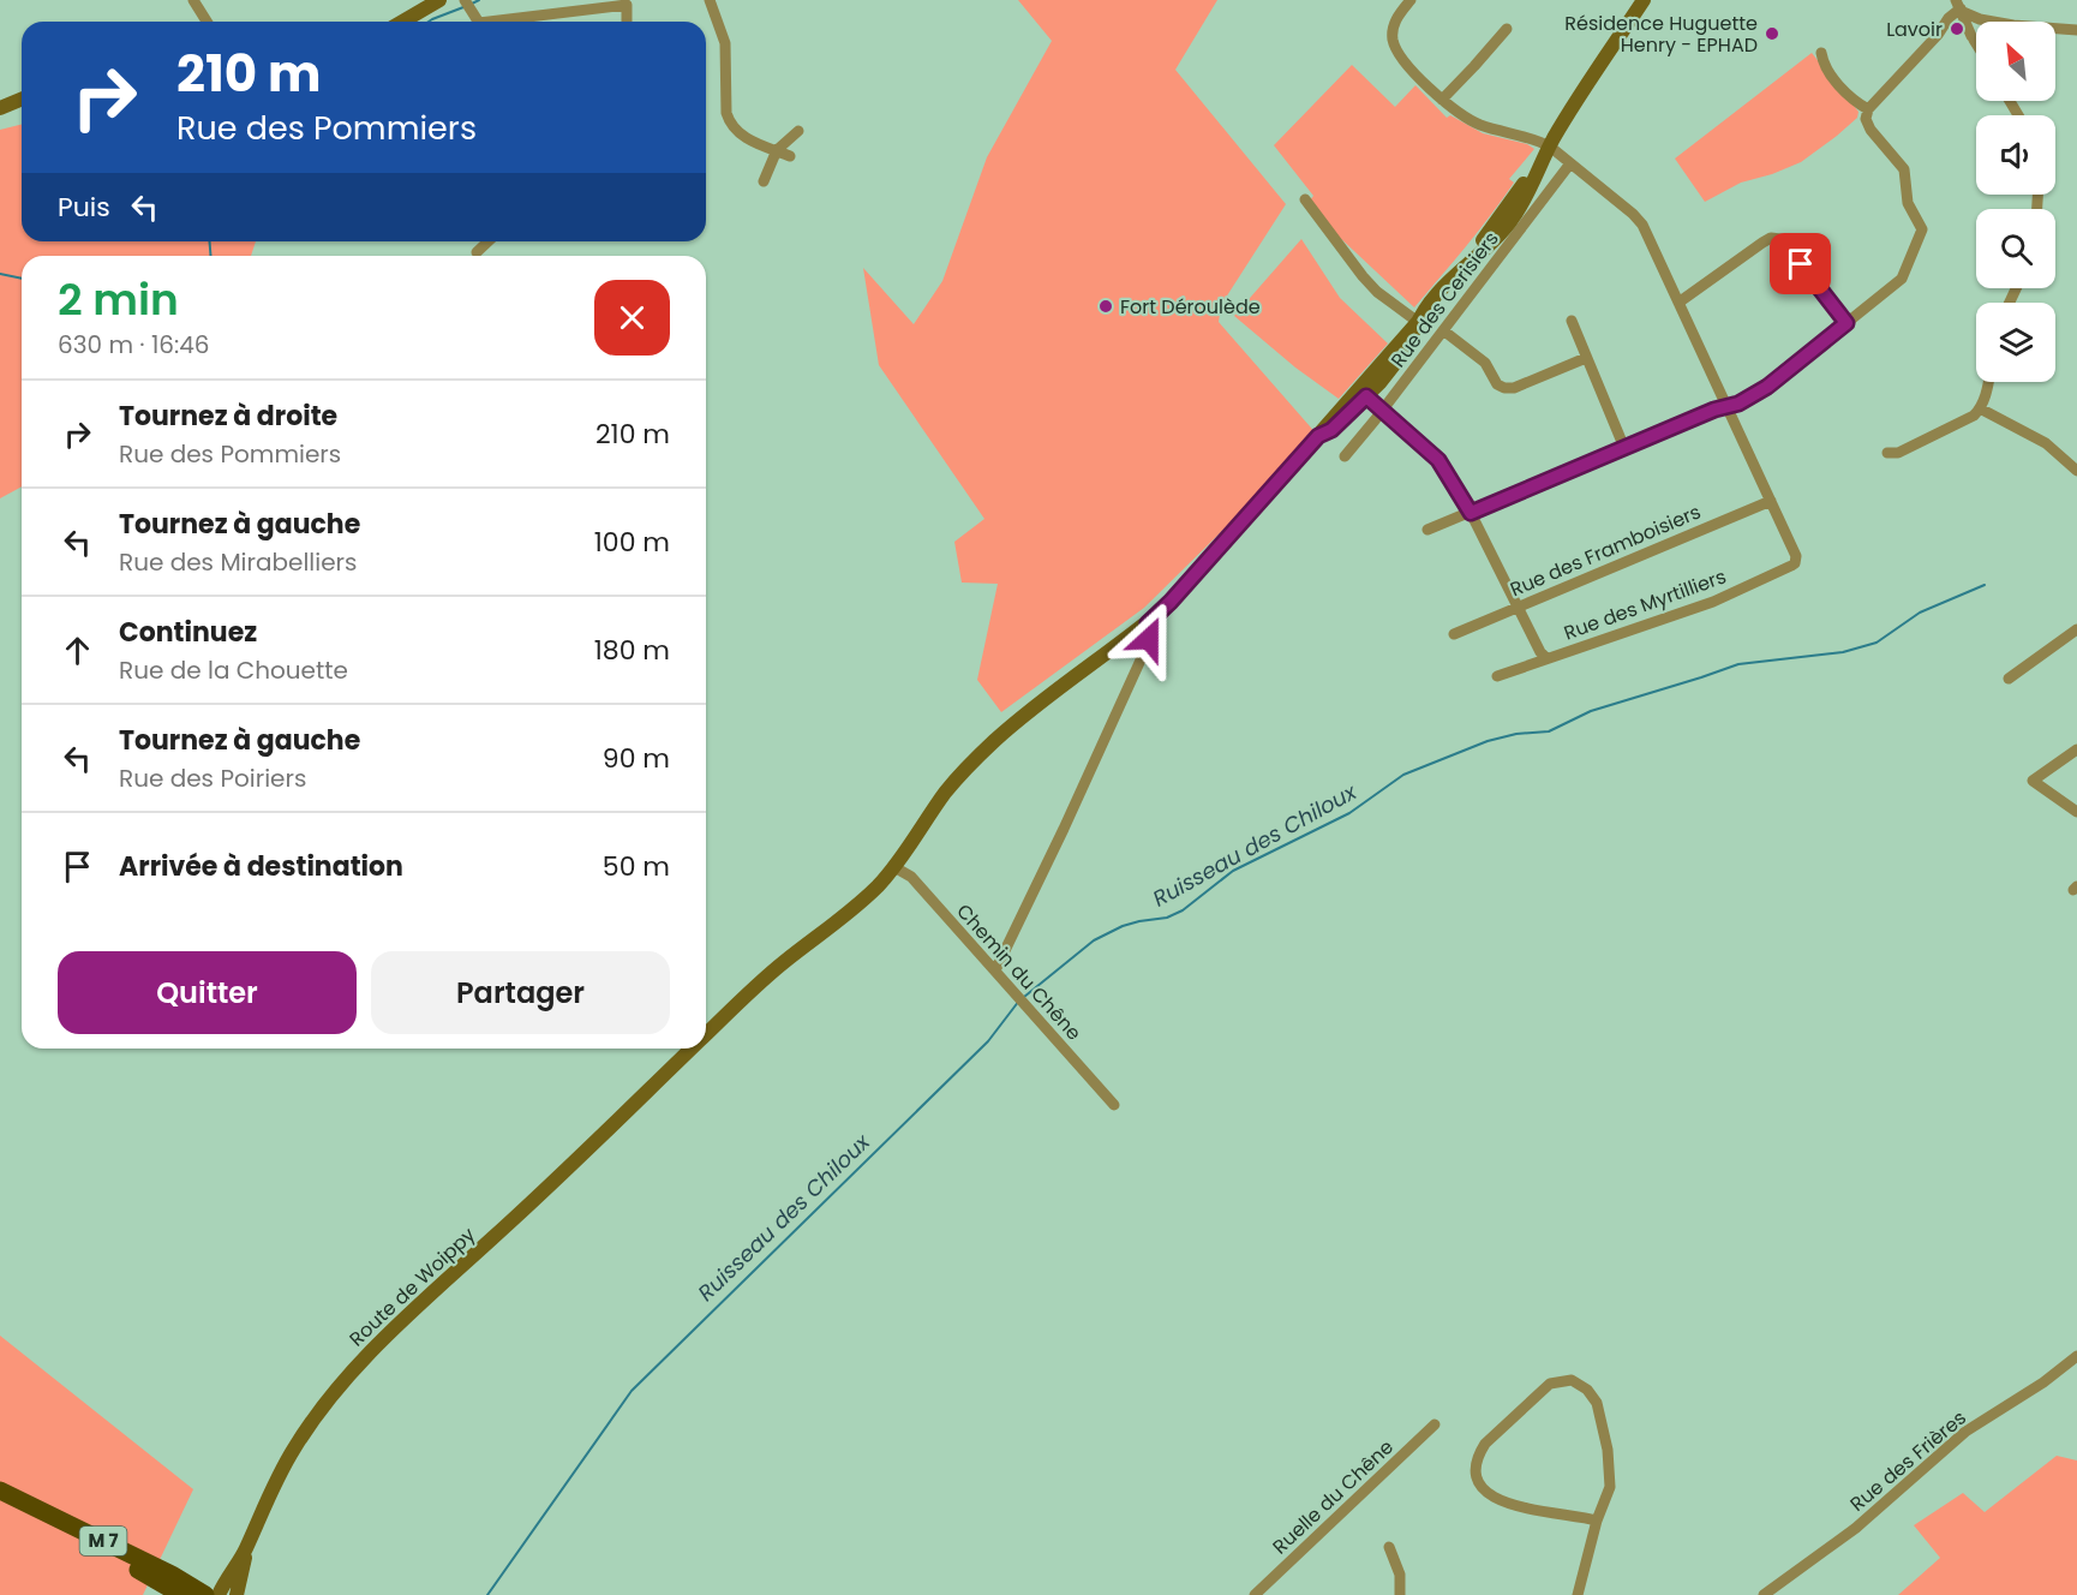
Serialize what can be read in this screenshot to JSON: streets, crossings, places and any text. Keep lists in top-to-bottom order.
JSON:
{
  "streets": {
    "main road": ["M 7"],
    "street": [
      "Rue des Cerisiers",
      "Rue des Framboisiers",
      "Rue des Myrtilliers",
      "Chemin du Chêne",
      "Route de Woippy",
      "Rue des Frières",
      "Ruelle du Chêne"
    ]
  },
  "crossings": [
    ["Rue des Framboisiers", "Rue des Myrtilliers"],
    ["Chemin du Chêne", "Route de Woippy"]
  ],
  "water": ["Ruisseau des Chiloux"],
  "places": ["Lavoir", "Résidence Huguette Henry - EPHAD", "Fort Déroulède"],
  "north": "top left",
  "page": {
    "turn": ["210 m", "Rue des Pommiers"],
    "then": "Puis",
    "heading": ["2 min", "630 m · 16:46"],
    "list": [
      {
        "name": "Tournez à droite",
        "note": "Rue des Pommiers",
        "value": "210 m"
      },
      {
        "name": "Tournez à gauche",
        "note": "Rue des Mirabelliers",
        "value": "100 m"
      },
      {
        "name": "Continuez",
        "note": "Rue de la Chouette",
        "value": "180 m"
      },
      {
        "name": "Tournez à gauche",
        "note": "Rue des Poiriers",
        "value": "90 m"
      },
      {
        "name": "Arrivée à destination",
        "value": "50 m"
      }
    ],
    "buttons": ["Quitter", "Partager"]
  }
}
